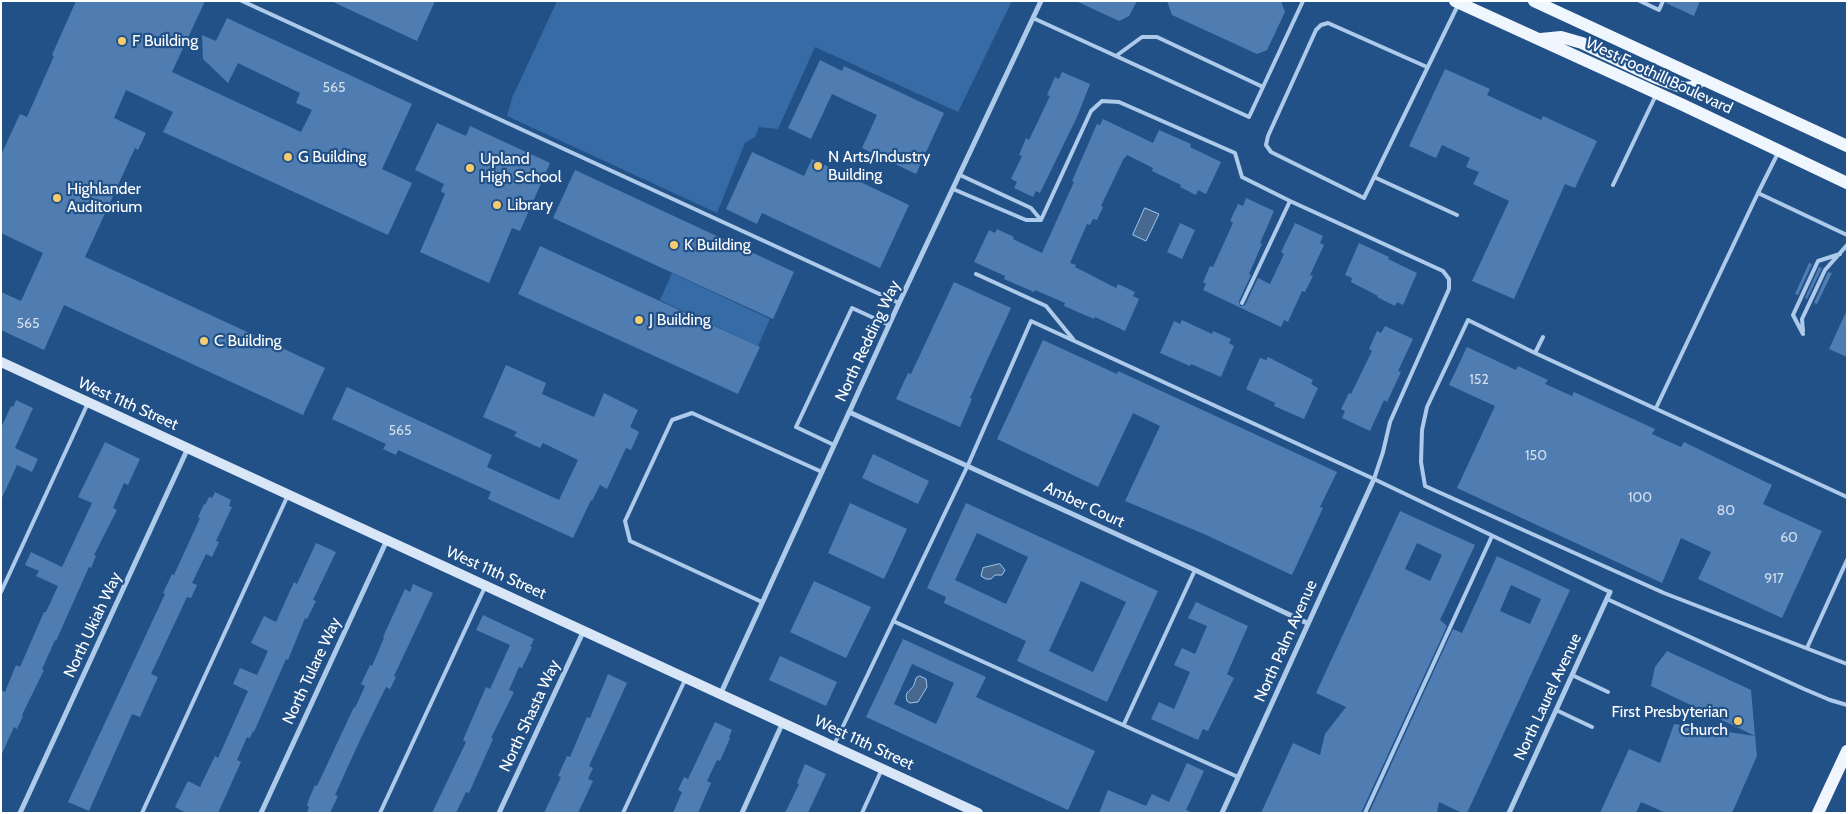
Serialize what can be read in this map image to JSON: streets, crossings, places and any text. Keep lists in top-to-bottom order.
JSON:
{
  "streets": {
    "main road": ["West Foothill Boulevard"],
    "street": [
      "North Redding Way",
      "West 11th Street",
      "Amber Court",
      "North Ukiah Way",
      "North Palm Avenue",
      "North Tulare Way",
      "North Laurel Avenue",
      "North Shasta Way"
    ]
  },
  "crossings": [
    ["North Redding Way", "West 11th Street"],
    ["North Redding Way", "Amber Court"],
    ["West 11th Street", "North Ukiah Way"],
    ["West 11th Street", "North Tulare Way"],
    ["West 11th Street", "North Shasta Way"],
    ["Amber Court", "North Palm Avenue"]
  ],
  "places": [
    "F Building",
    "G Building",
    "N Arts/Industry Building",
    "Upland High School",
    "Highlander Auditorium",
    "Library",
    "K Building",
    "J Building",
    "C Building",
    "First Presbyterian Church"
  ],
  "house_numbers": [
    "565",
    "565",
    "152",
    "565",
    "150",
    "100",
    "80",
    "60",
    "917"
  ]
}
